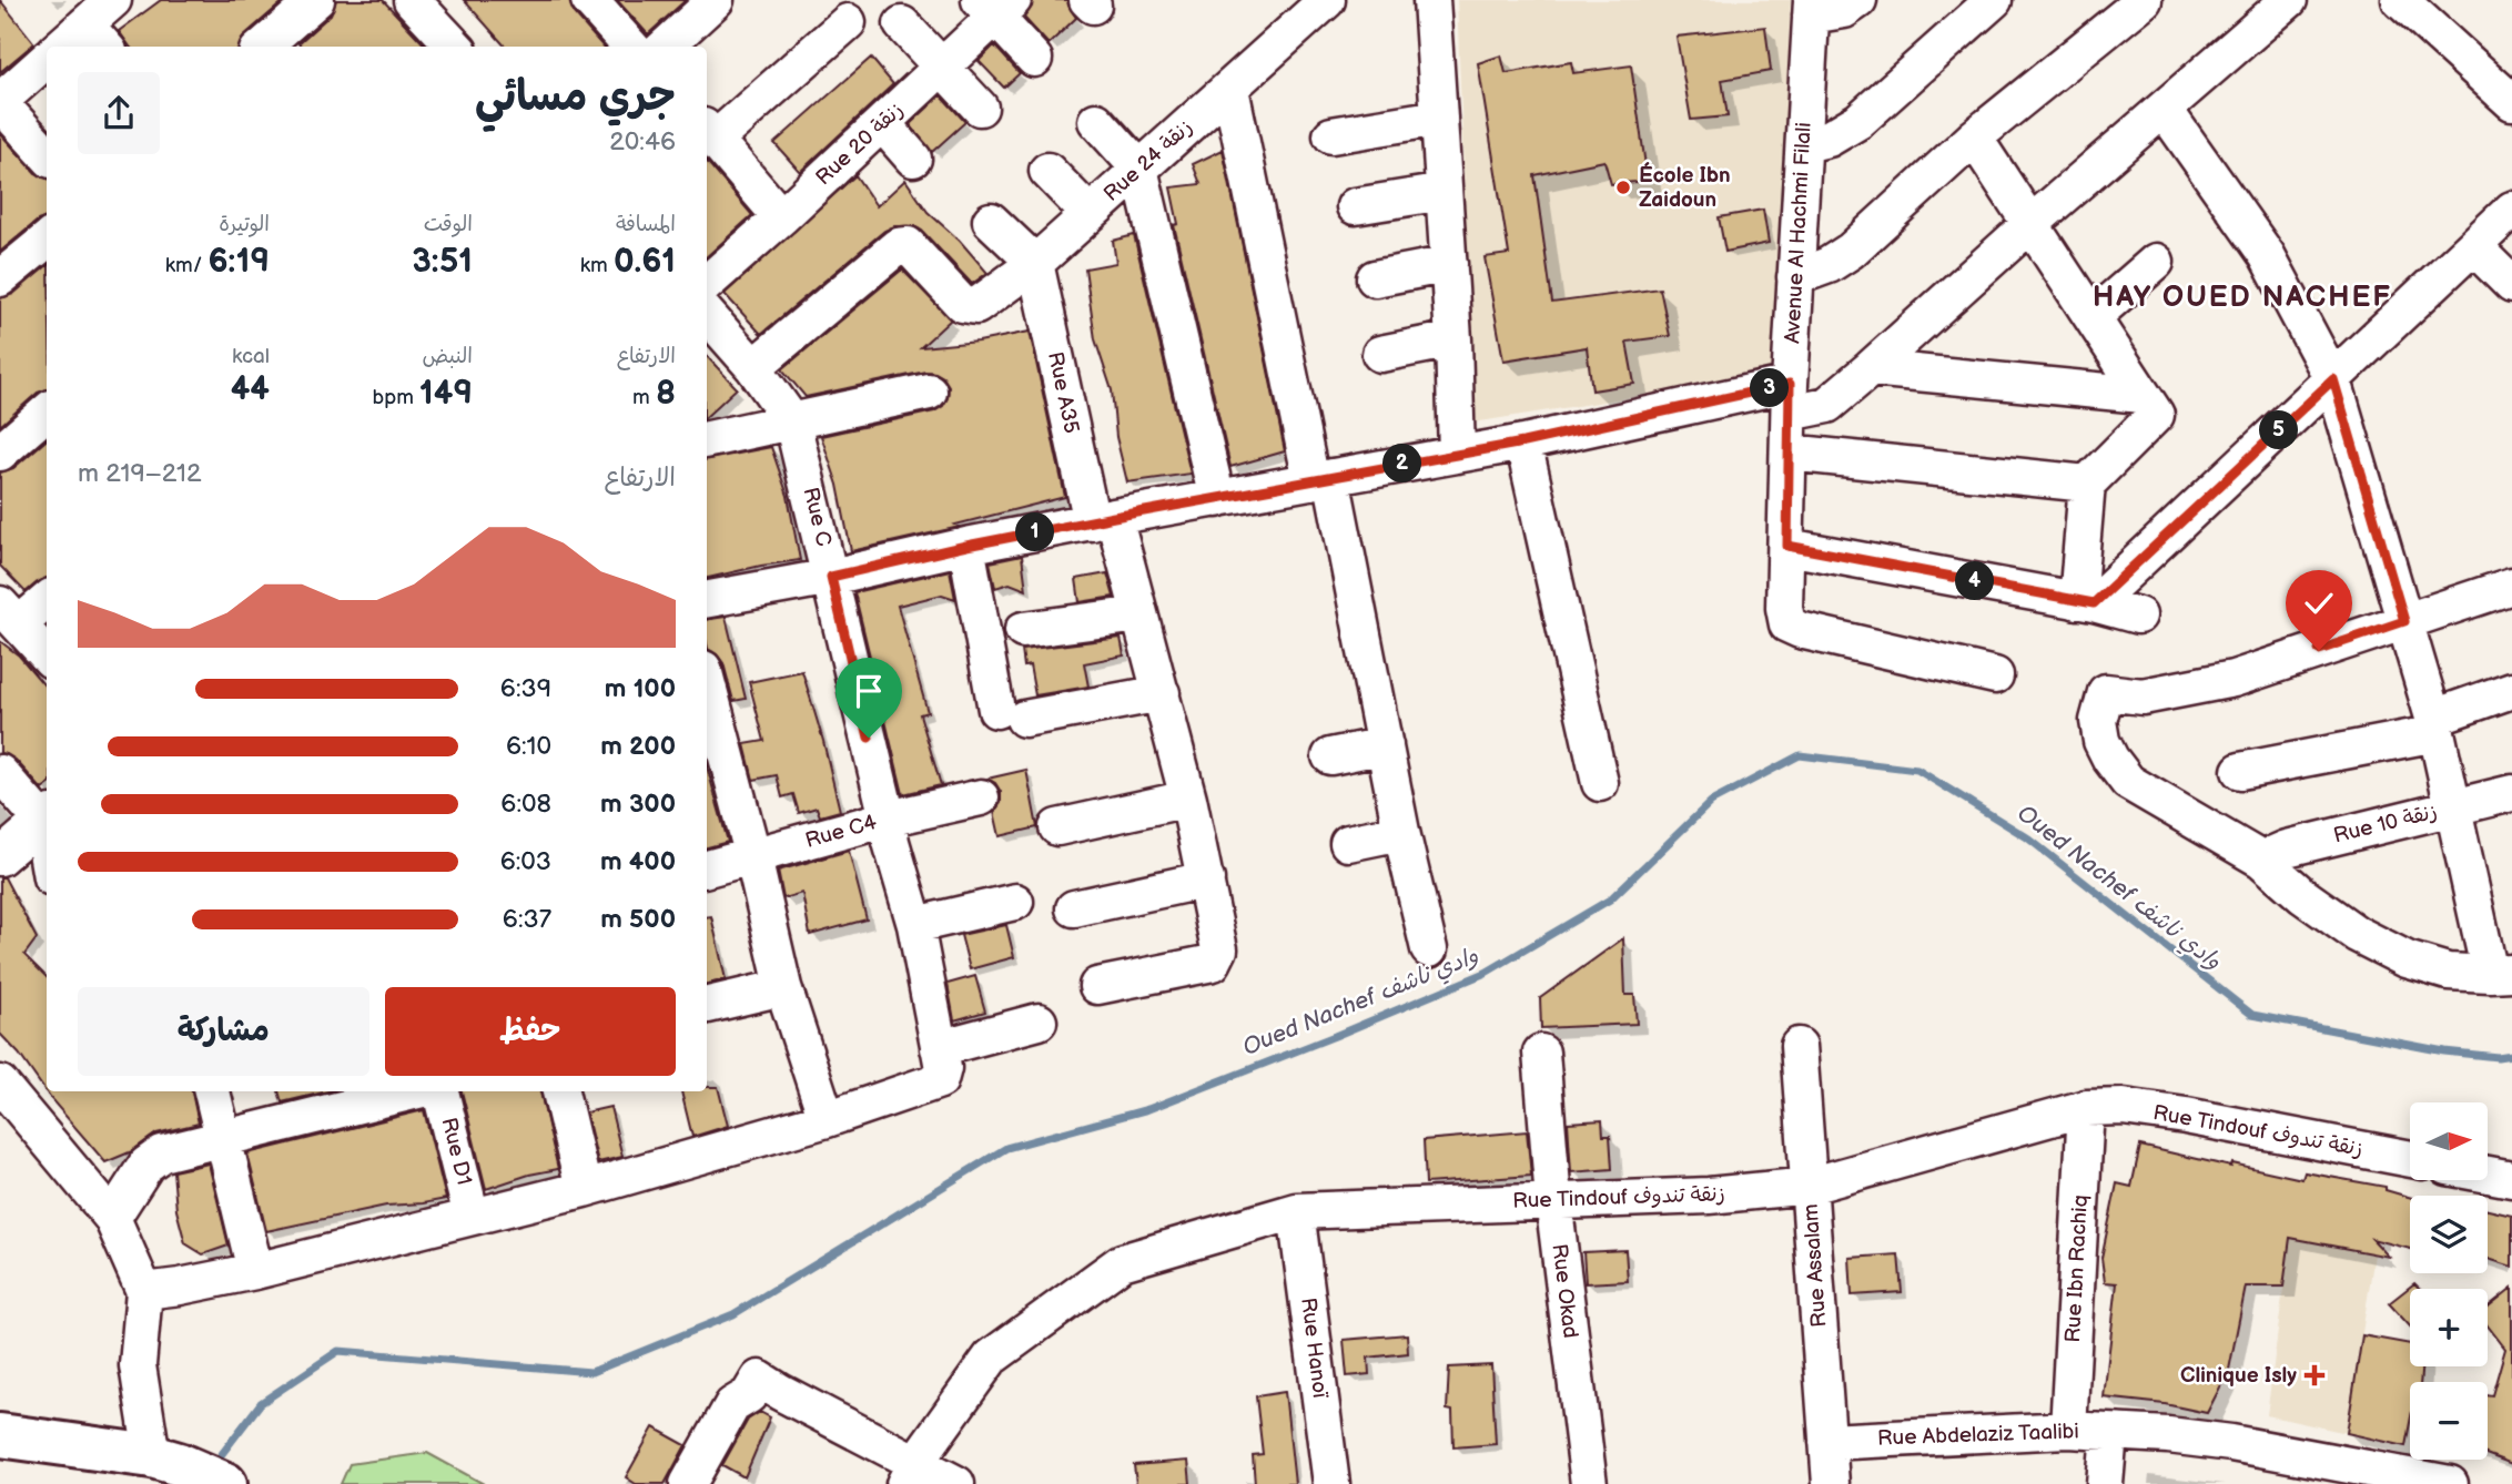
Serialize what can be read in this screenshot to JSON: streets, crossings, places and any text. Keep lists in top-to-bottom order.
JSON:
{
  "streets": {
    "street": [
      "Rue 20 زنقة",
      "Rue 24 زنقة",
      "Avenue Al Hachmi Filali",
      "Rue A35",
      "Rue C",
      "Rue 10 زنقة",
      "Rue C4",
      "Rue Tindouf زنقة تندوف",
      "Rue D1",
      "Rue Assalam",
      "Rue Ibn Rachiq",
      "Rue Okad",
      "Rue Hanoï",
      "Rue Abdelaziz Taalibi"
    ]
  },
  "crossings": [
    ["Rue 24 زنقة", "Rue A35"],
    ["Rue 24 زنقة", "Rue C"],
    ["Rue C", "Rue C4"],
    ["Rue Tindouf زنقة تندوف", "Rue Assalam"],
    ["Rue Tindouf زنقة تندوف", "Rue Ibn Rachiq"],
    ["Rue Tindouf زنقة تندوف", "Rue Okad"],
    ["Rue Tindouf زنقة تندوف", "Rue Hanoï"],
    ["Rue Assalam", "Rue Abdelaziz Taalibi"],
    ["Rue Ibn Rachiq", "Rue Abdelaziz Taalibi"]
  ],
  "districts": ["HAY OUED NACHEF"],
  "water": ["Oued Nachef وادي ناشف"],
  "places": {
    "other": ["École Ibn Zaidoun"],
    "health": ["Clinique Isly"]
  },
  "north": "right",
  "page": {
    "heading": ["جري مسائي", "20:46"],
    "stats": [
      ["المسافة", "0.61 km"],
      ["الوقت", "3:51"],
      ["الوتيرة", "6:19 /km"],
      ["الارتفاع", "8 m"],
      ["النبض", "149 bpm"],
      ["kcal", "44"]
    ],
    "pins": [
      "3",
      "5",
      "2",
      "1",
      "4"
    ],
    "chart": ["الارتفاع", "212–219 m"],
    "list": [
      {
        "name": "100 m",
        "note": "6:39"
      },
      {
        "name": "200 m",
        "note": "6:10"
      },
      {
        "name": "300 m",
        "note": "6:08"
      },
      {
        "name": "400 m",
        "note": "6:03"
      },
      {
        "name": "500 m",
        "note": "6:37"
      }
    ],
    "buttons": ["حفظ", "مشاركة"],
    "map_buttons": ["+", "−"]
  }
}
